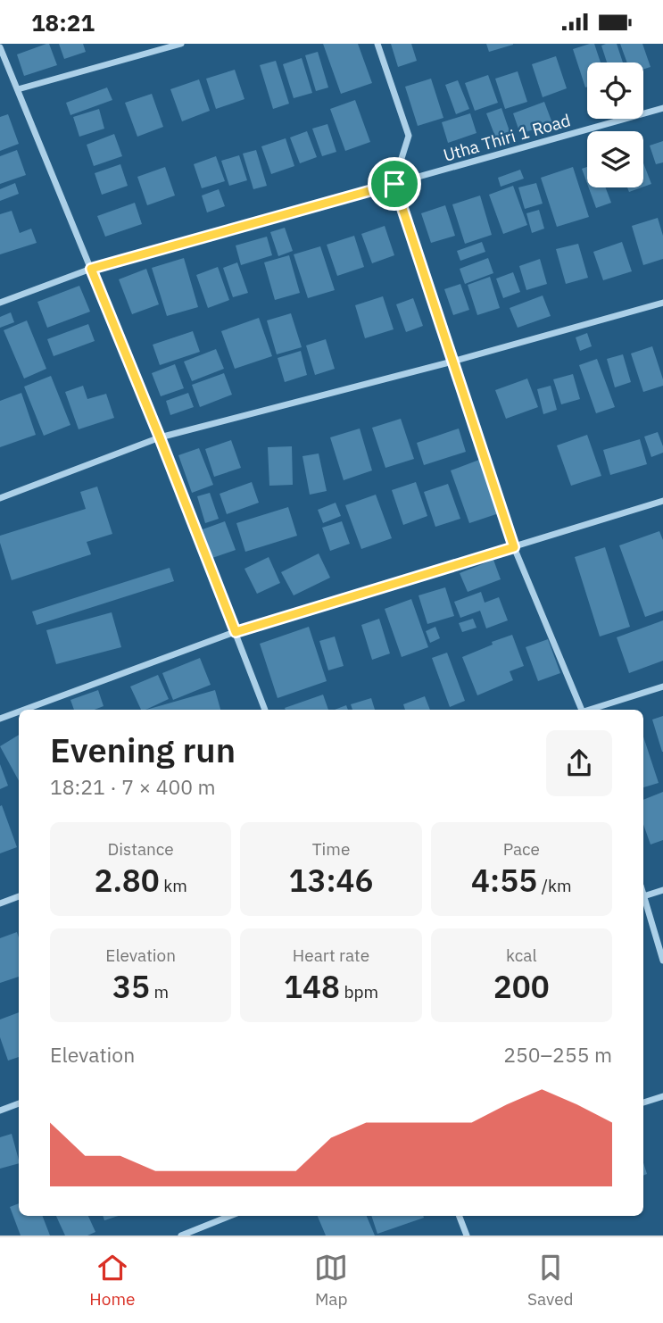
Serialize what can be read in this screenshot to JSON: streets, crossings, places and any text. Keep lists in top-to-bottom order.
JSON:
{
  "streets": {
    "street": ["Utha Thiri 1 Road"]
  },
  "page": {
    "status": "18:21",
    "heading": ["Evening run", "18:21 · 7 × 400 m"],
    "stats": [
      ["Distance", "2.80 km"],
      ["Time", "13:46"],
      ["Pace", "4:55 /km"],
      ["Elevation", "35 m"],
      ["Heart rate", "148 bpm"],
      ["kcal", "200"]
    ],
    "chart": ["Elevation", "250–255 m"],
    "tabs": ["Home", "Map", "Saved"]
  }
}
